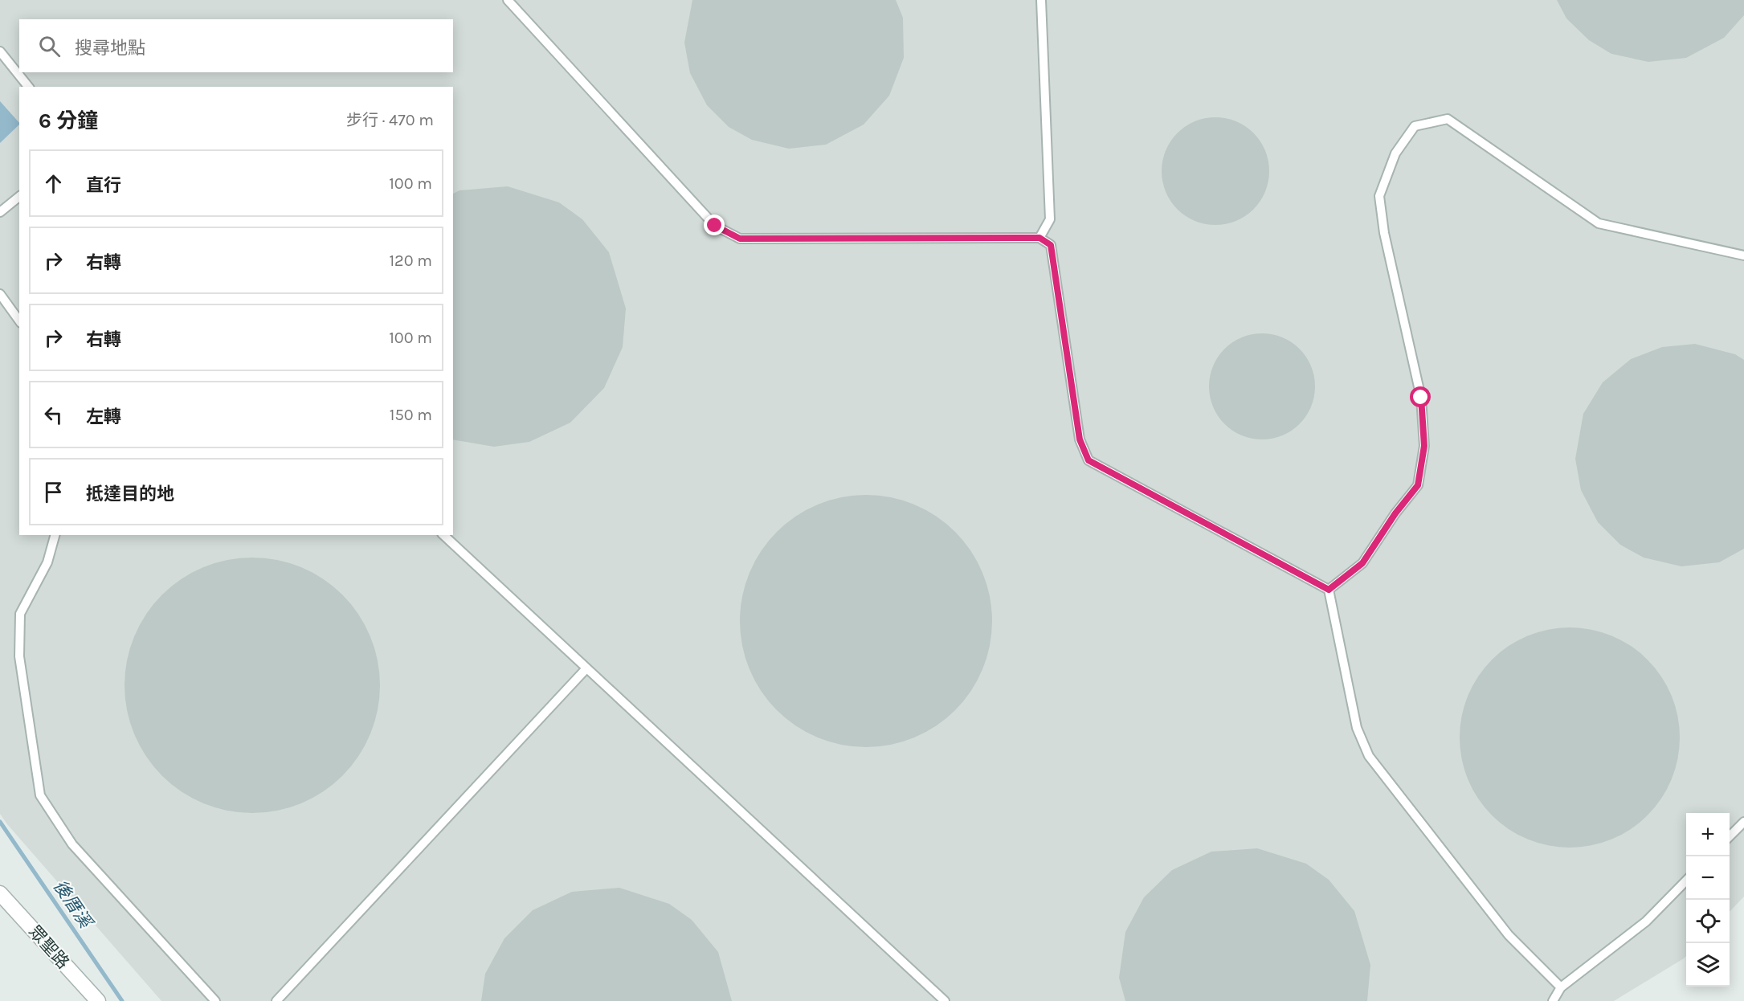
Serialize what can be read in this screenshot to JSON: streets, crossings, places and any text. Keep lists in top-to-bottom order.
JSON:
{
  "streets": {
    "street": ["眾聖路"]
  },
  "water": ["後厝溪"],
  "page": {
    "search": "搜尋地點",
    "heading": ["6 分鐘", "步行 · 470 m"],
    "list": [
      ["直行", "100 m"],
      ["右轉", "120 m"],
      ["右轉", "100 m"],
      ["左轉", "150 m"],
      "抵達目的地"
    ],
    "map_buttons": ["+", "−"]
  }
}
